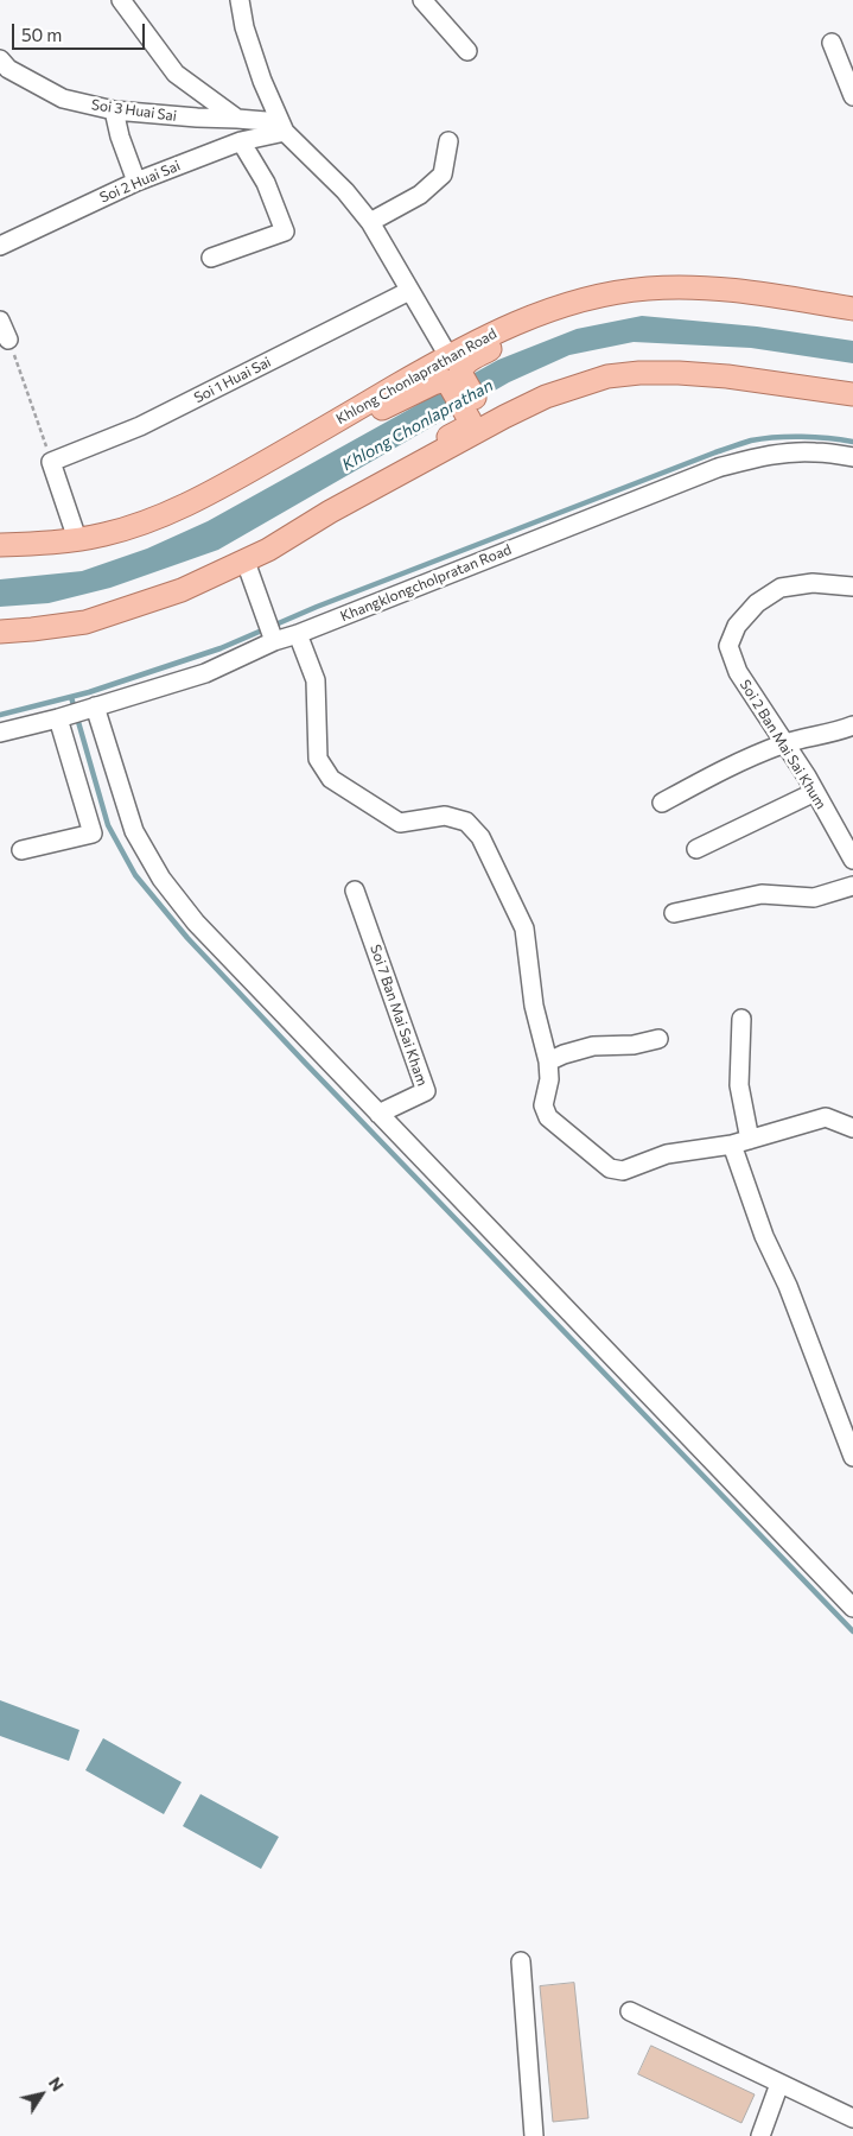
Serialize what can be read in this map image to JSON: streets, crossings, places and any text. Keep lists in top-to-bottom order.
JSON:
{
  "streets": {
    "main road": ["Khlong Chonlaprathan Road"],
    "street": [
      "Soi 3 Huai Sai",
      "Soi 2 Huai Sai",
      "Soi 1 Huai Sai",
      "Khangklongcholpratan Road",
      "Soi 2 Ban Mai Sai Khum",
      "Soi 7 Ban Mai Sai Kham"
    ]
  },
  "crossings": [
    ["Soi 3 Huai Sai", "Soi 2 Huai Sai"]
  ],
  "water": ["Khlong Chonlaprathan"],
  "scale_bar": "50 m",
  "north": "top right"
}
